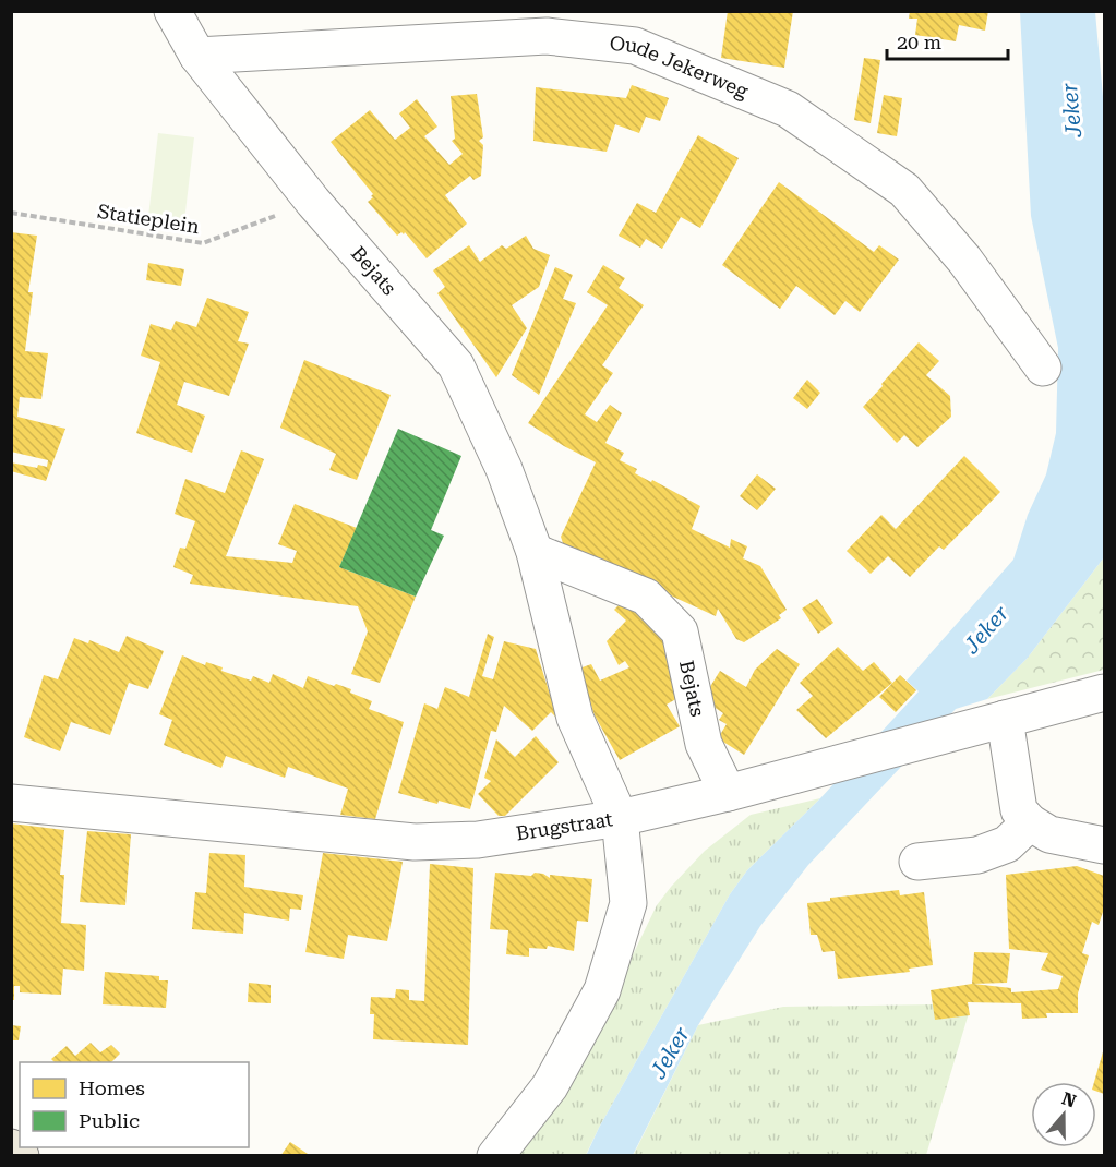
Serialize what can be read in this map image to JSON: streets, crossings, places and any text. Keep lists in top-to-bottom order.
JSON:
{
  "streets": {
    "street": ["Oude Jekerweg", "Bejats", "Brugstraat"],
    "path": ["Statieplein"]
  },
  "crossings": [
    ["Oude Jekerweg", "Bejats"],
    ["Statieplein", "Bejats"],
    ["Bejats", "Brugstraat"]
  ],
  "water": ["Jeker"],
  "legend": ["Homes", "Public"],
  "scale_bar": "20 m",
  "north": "top"
}
